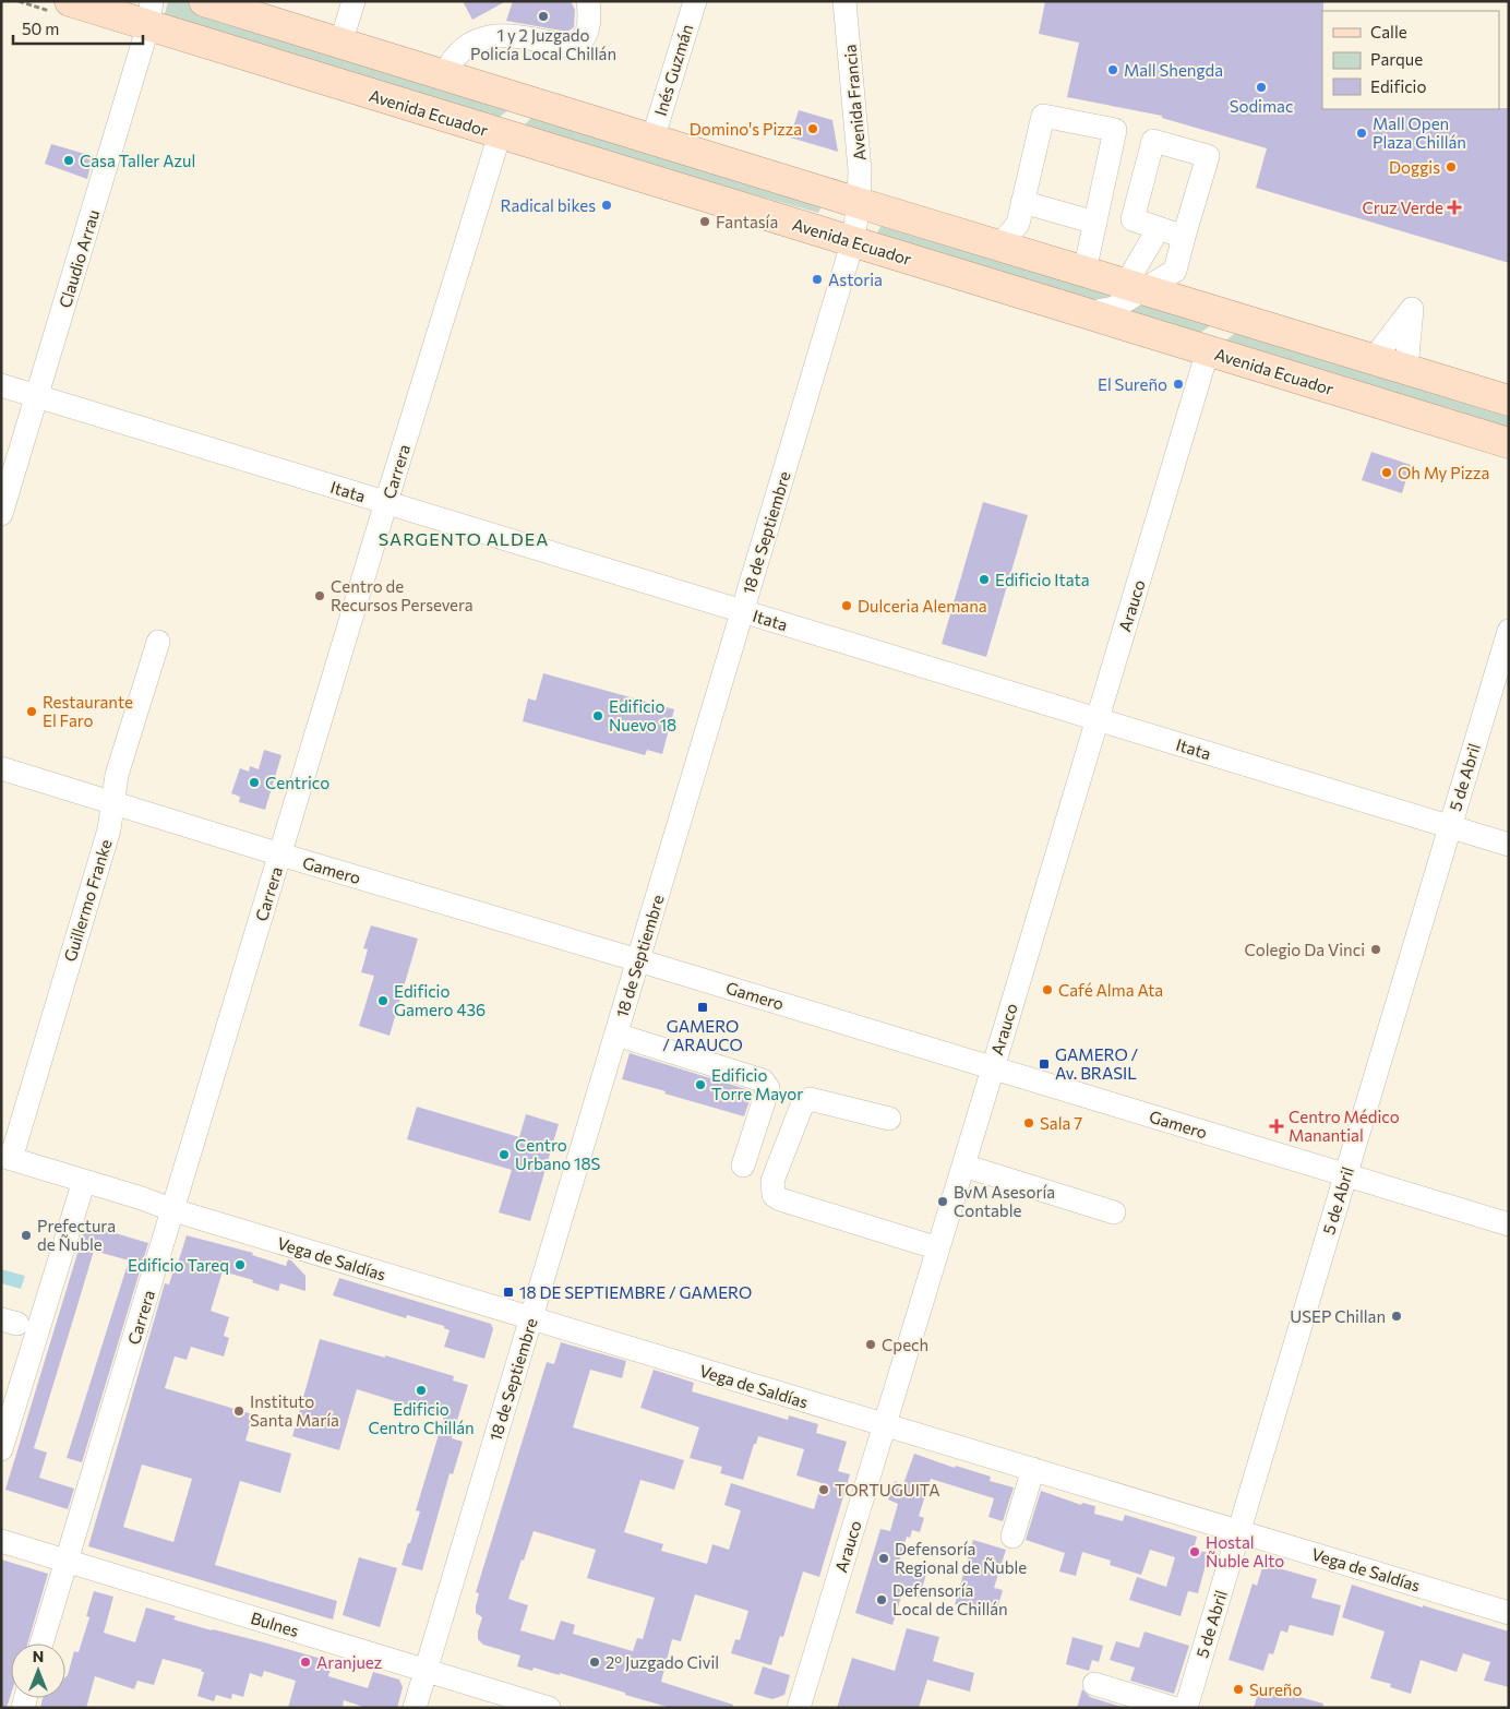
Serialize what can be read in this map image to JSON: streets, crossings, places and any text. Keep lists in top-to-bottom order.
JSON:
{
  "streets": {
    "main road": ["Avenida Ecuador"],
    "street": [
      "Inés Guzmán",
      "Avenida Francia",
      "Claudio Arrau",
      "Carrera",
      "Itata",
      "18 de Septiembre",
      "Arauco",
      "5 de Abril",
      "Gamero",
      "Guillermo Franke",
      "Vega de Saldías",
      "Bulnes"
    ]
  },
  "crossings": [
    ["Avenida Francia", "18 de Septiembre"],
    ["Avenida Ecuador", "Claudio Arrau"],
    ["Avenida Ecuador", "Carrera"],
    ["Avenida Ecuador", "18 de Septiembre"],
    ["Avenida Ecuador", "Arauco"],
    ["Claudio Arrau", "Itata"],
    ["Carrera", "Itata"],
    ["Carrera", "Gamero"],
    ["Carrera", "Vega de Saldías"],
    ["Carrera", "Bulnes"],
    ["Itata", "18 de Septiembre"],
    ["Itata", "Arauco"],
    ["Itata", "5 de Abril"],
    ["18 de Septiembre", "Gamero"],
    ["18 de Septiembre", "Vega de Saldías"],
    ["18 de Septiembre", "Bulnes"],
    ["Arauco", "Gamero"],
    ["Arauco", "Vega de Saldías"],
    ["5 de Abril", "Gamero"],
    ["5 de Abril", "Vega de Saldías"],
    ["Gamero", "Guillermo Franke"],
    ["Guillermo Franke", "Vega de Saldías"]
  ],
  "districts": ["SARGENTO ALDEA"],
  "places": {
    "other": [
      "1 y 2 Juzgado Policía Local Chillán",
      "Mall Shengda",
      "Sodimac",
      "Domino's Pizza",
      "Mall Open Plaza Chillán",
      "Casa Taller Azul",
      "Doggis",
      "Radical bikes",
      "Fantasía",
      "Astoria",
      "El Sureño",
      "Oh My Pizza",
      "Edificio Itata",
      "Centro de Recursos Persevera",
      "Dulceria Alemana",
      "Restaurante El Faro",
      "Edificio Nuevo 18",
      "Centrico",
      "Colegio Da Vinci",
      "Café Alma Ata",
      "Edificio Gamero 436",
      "Edificio Torre Mayor",
      "Sala 7",
      "Centro Urbano 18S",
      "BvM Asesoría Contable",
      "Prefectura de Ñuble",
      "Edificio Tareq",
      "USEP Chillan",
      "Cpech",
      "Edificio Centro Chillán",
      "Instituto Santa María",
      "TORTUGUITA",
      "Hostal Ñuble Alto",
      "Defensoría Regional de Ñuble",
      "Defensoría Local de Chillán",
      "Aranjuez",
      "2º Juzgado Civil",
      "Sureño"
    ],
    "health": ["Cruz Verde", "Centro Médico Manantial"],
    "transit": ["GAMERO / ARAUCO", "GAMERO / Av. BRASIL", "18 DE SEPTIEMBRE / GAMERO"]
  },
  "legend": ["Calle", "Parque", "Edificio"],
  "scale_bar": "50 m",
  "north": "top"
}
